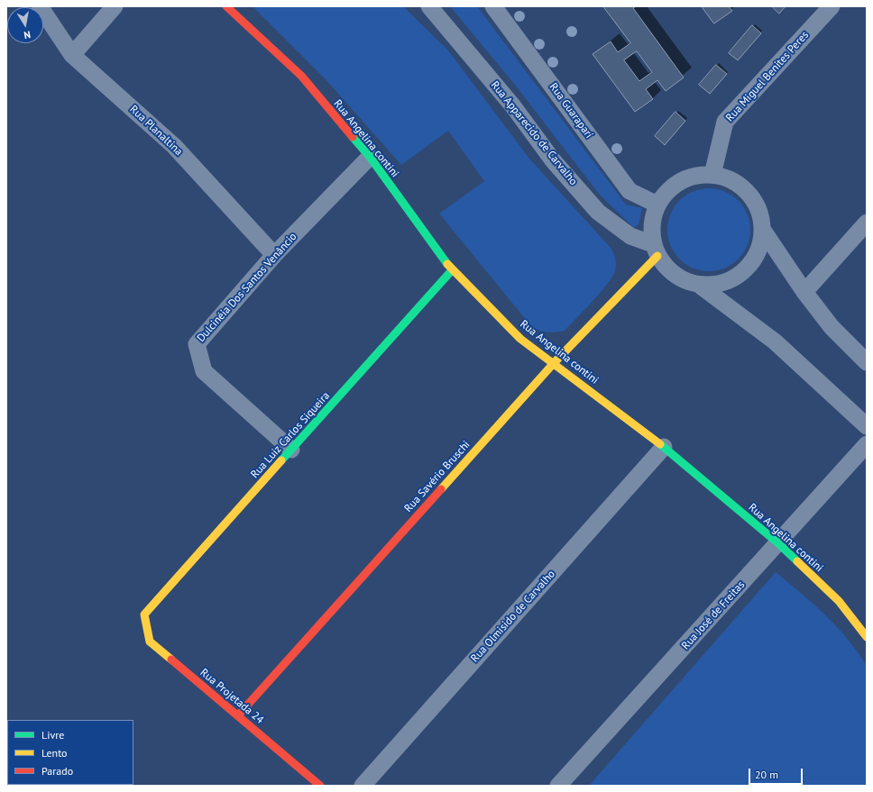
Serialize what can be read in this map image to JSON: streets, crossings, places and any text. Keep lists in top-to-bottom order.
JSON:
{
  "streets": {
    "street": [
      "Rua Miguel Benites Peres",
      "Rua Guaraparí",
      "Rua Planaltina",
      "Rua Apparecido de Carvalho",
      "Rua Angelina contini",
      "Dulcinéia Dos Santos Venâncio",
      "Rua Luiz Carlos Siqueira",
      "Rua Savério Bruschi",
      "Rua José de Freitas",
      "Rua Olmisido de Carvalho",
      "Rua Projetada 24"
    ]
  },
  "crossings": [
    ["Rua Miguel Benites Peres", "Rua Guaraparí"],
    ["Rua Miguel Benites Peres", "Rua Apparecido de Carvalho"],
    ["Rua Miguel Benites Peres", "Rua Savério Bruschi"],
    ["Rua Guaraparí", "Rua Apparecido de Carvalho"],
    ["Rua Guaraparí", "Rua Savério Bruschi"],
    ["Rua Planaltina", "Dulcinéia Dos Santos Venâncio"],
    ["Rua Apparecido de Carvalho", "Rua Savério Bruschi"],
    ["Rua Angelina contini", "Dulcinéia Dos Santos Venâncio"],
    ["Rua Angelina contini", "Rua Luiz Carlos Siqueira"],
    ["Rua Angelina contini", "Rua Savério Bruschi"],
    ["Rua Angelina contini", "Rua José de Freitas"],
    ["Rua Angelina contini", "Rua Olmisido de Carvalho"],
    ["Dulcinéia Dos Santos Venâncio", "Rua Luiz Carlos Siqueira"],
    ["Rua Luiz Carlos Siqueira", "Rua Projetada 24"],
    ["Rua Savério Bruschi", "Rua Projetada 24"]
  ],
  "legend": ["Livre", "Lento", "Parado"],
  "scale_bar": "20 m",
  "north": "bottom"
}
